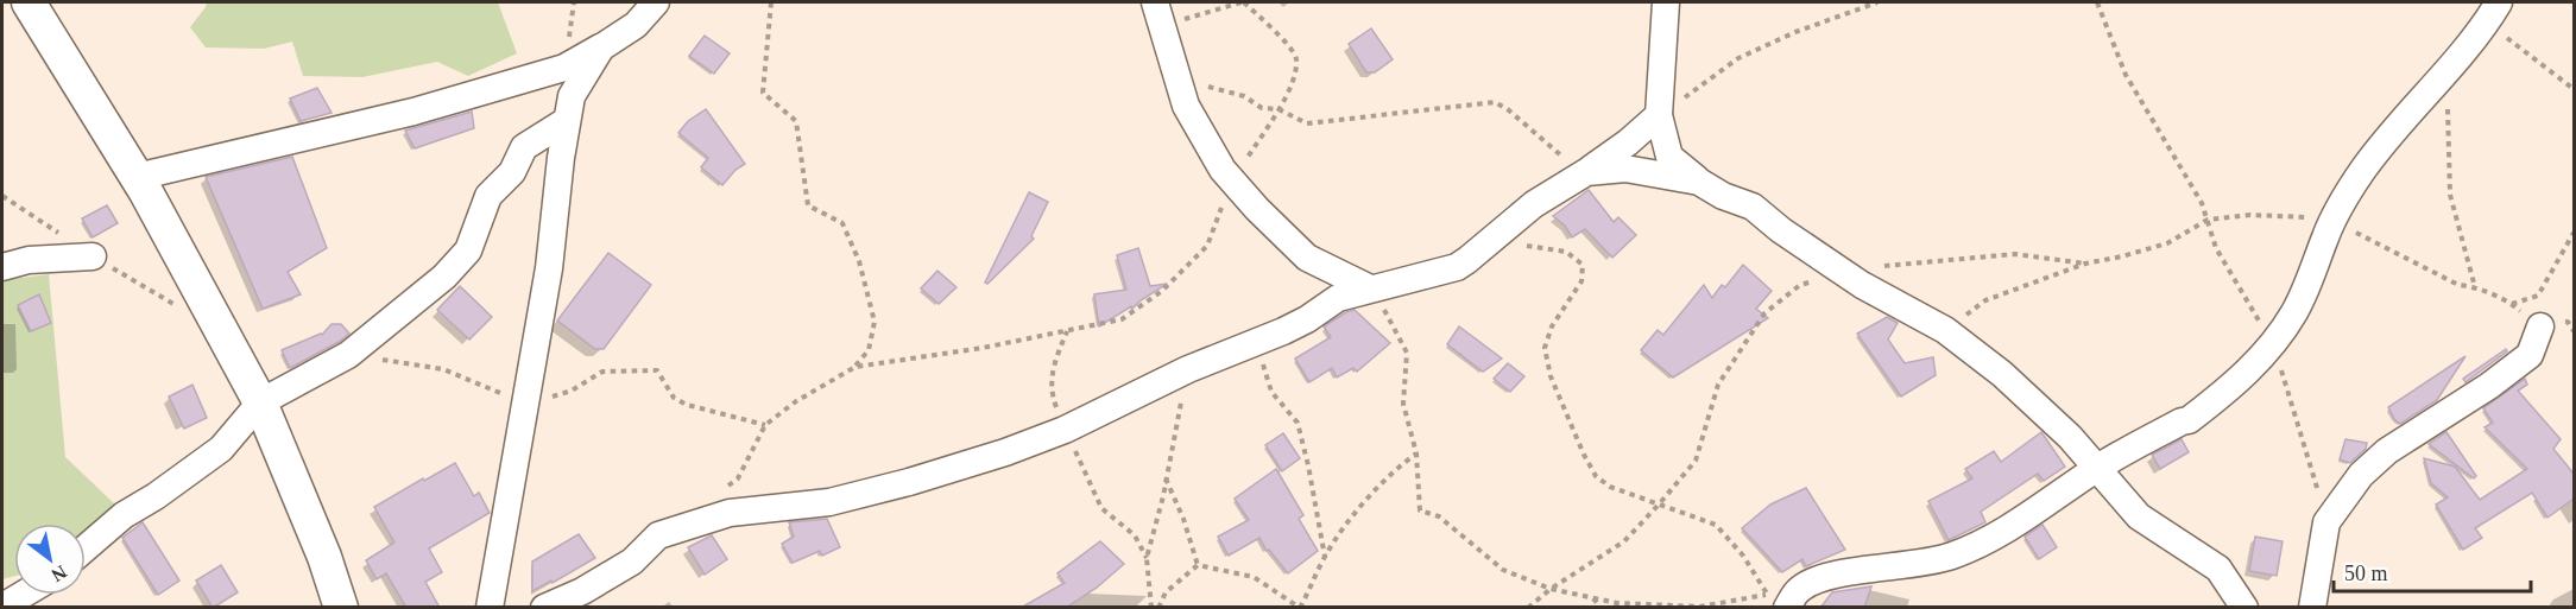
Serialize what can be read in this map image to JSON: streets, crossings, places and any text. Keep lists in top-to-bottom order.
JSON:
{
  "scale_bar": "50 m",
  "north": "bottom right"
}
